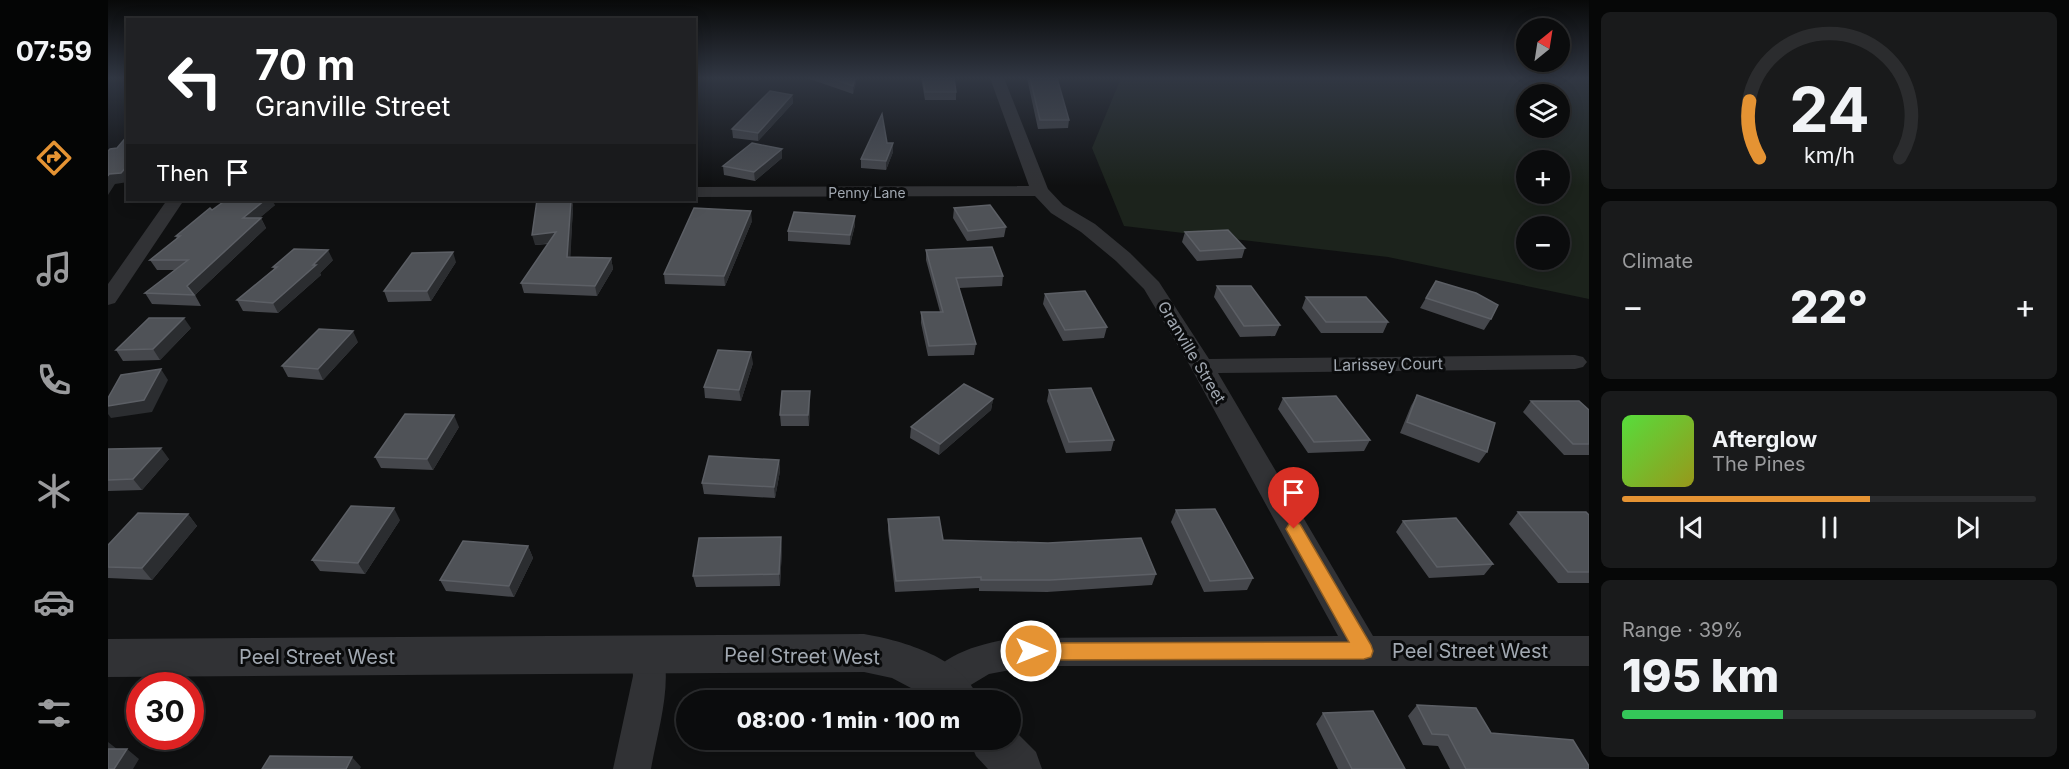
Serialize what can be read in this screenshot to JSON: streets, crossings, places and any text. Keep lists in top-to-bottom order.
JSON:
{
  "streets": {
    "street": [
      "Penny Lane",
      "Granville Street",
      "Larissey Court",
      "Peel Street West"
    ]
  },
  "crossings": [
    ["Penny Lane", "Granville Street"],
    ["Granville Street", "Larissey Court"],
    ["Granville Street", "Peel Street West"]
  ],
  "north": "top right",
  "page": {
    "tabs": "07:59",
    "map_buttons": ["+", "−"],
    "turn": ["70 m", "Granville Street"],
    "then": "Then",
    "tile": [
      "Climate",
      ["Range · 39%", "195 km"]
    ],
    "heat": ["−", "22°", "+"],
    "song": ["Afterglow", "The Pines"],
    "limit": "30",
    "trip": "08:00 · 1 min · 100 m",
    "gauge": ["24", "km/h"]
  }
}
